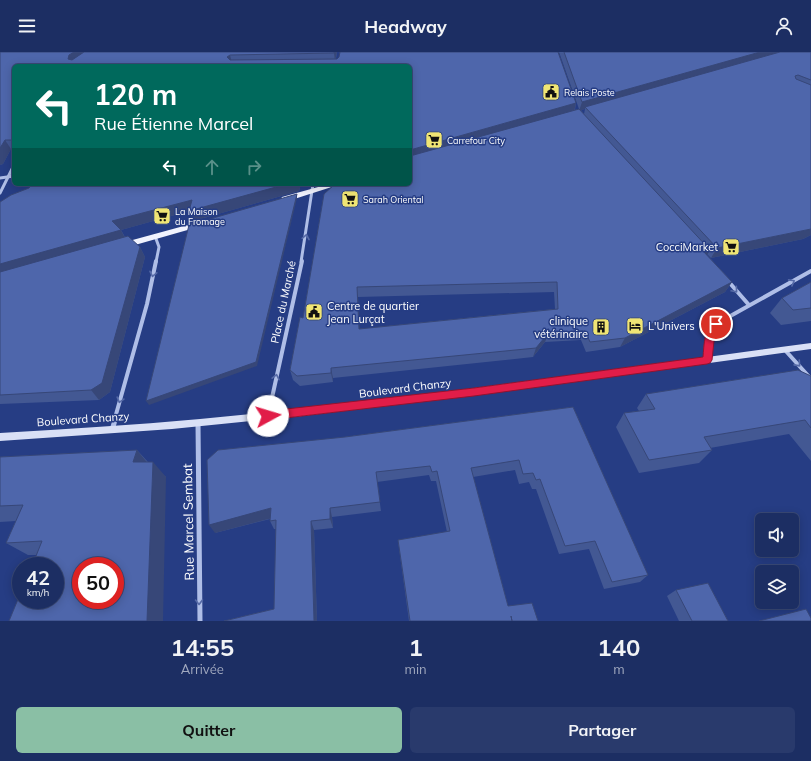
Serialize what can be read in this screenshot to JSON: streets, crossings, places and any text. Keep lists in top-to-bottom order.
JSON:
{
  "streets": {
    "main road": ["Boulevard Chanzy"],
    "street": ["Place du Marché", "Rue Marcel Sembat"]
  },
  "crossings": [
    ["Place du Marché", "Boulevard Chanzy"],
    ["Boulevard Chanzy", "Rue Marcel Sembat"]
  ],
  "one_way": ["Place du Marché", "Rue Marcel Sembat"],
  "places": {
    "public building": ["Relais Poste", "Centre de quartier Jean Lurçat"],
    "supermarket": [
      "Carrefour City",
      "Sarah Oriental",
      "La Maison du Fromage",
      "CocciMarket"
    ],
    "hotel": ["L'Univers"],
    "building": ["clinique vétérinaire"]
  },
  "page": {
    "header": "Headway",
    "turn": ["120 m", "Rue Étienne Marcel"],
    "speed": "42 km/h",
    "limit": "50",
    "eta": [
      "14:55",
      "Arrivée",
      "1",
      "min",
      "140",
      "m"
    ],
    "buttons": ["Quitter", "Partager"]
  }
}
